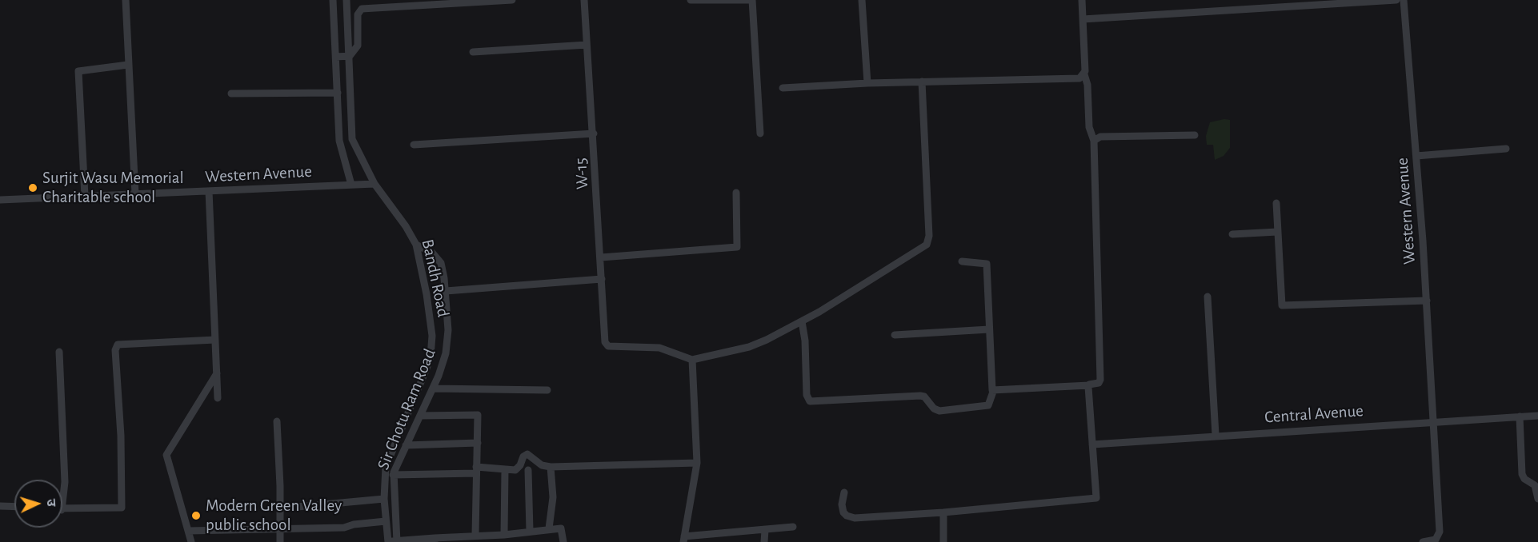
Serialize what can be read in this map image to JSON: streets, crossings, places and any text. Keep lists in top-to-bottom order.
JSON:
{
  "streets": {
    "street": [
      "W-15",
      "Western Avenue",
      "Bandh Road",
      "Sir Chotu Ram Road",
      "Central Avenue"
    ]
  },
  "crossings": [
    ["Western Avenue", "Bandh Road"],
    ["Western Avenue", "Central Avenue"],
    ["Bandh Road", "Sir Chotu Ram Road"]
  ],
  "places": ["Surjit Wasu Memorial Charitable school", "Modern Green Valley public school"],
  "north": "right"
}
